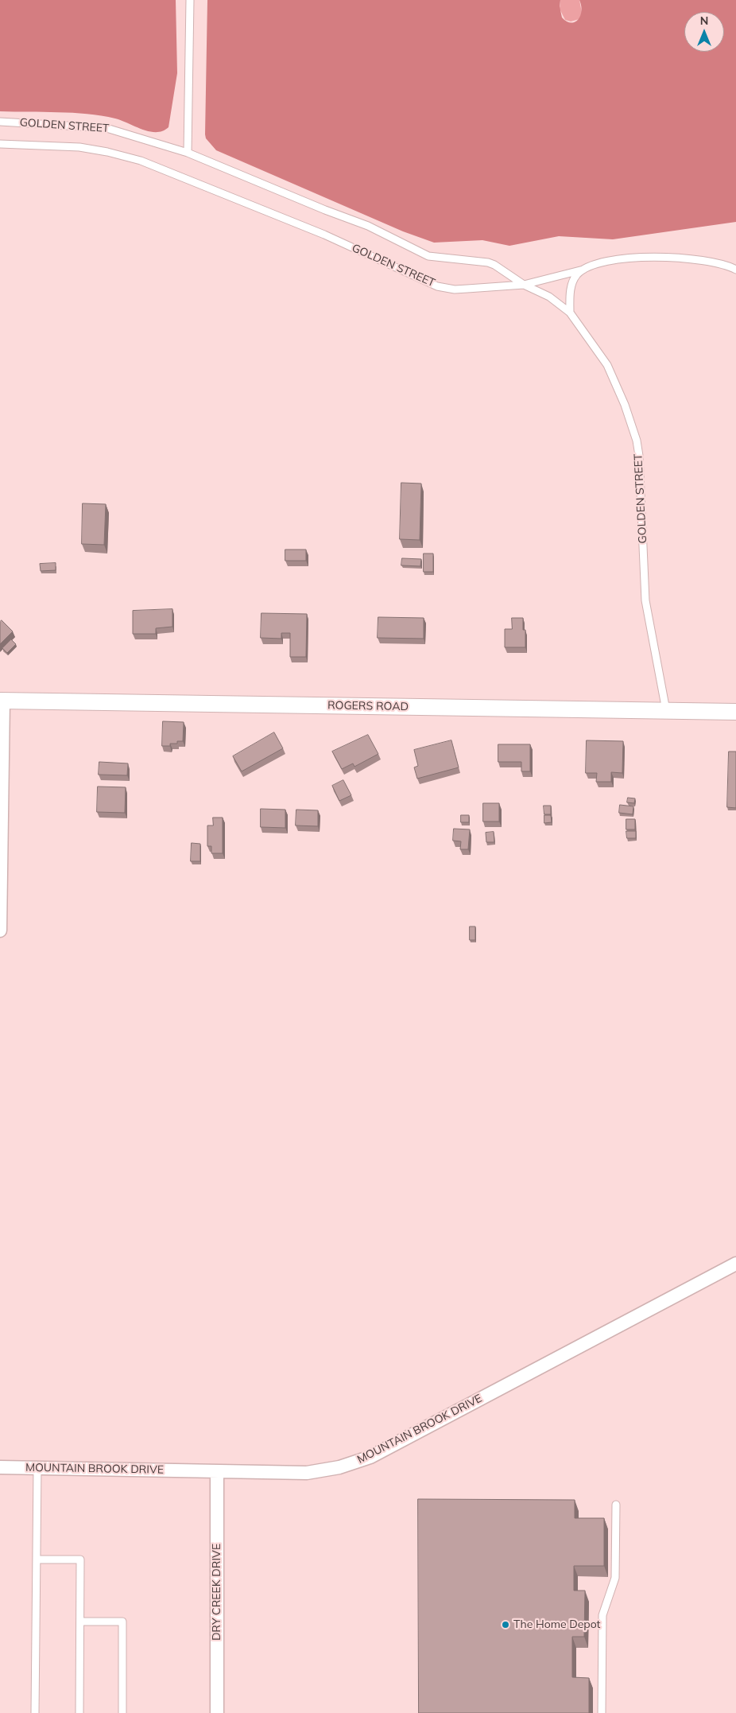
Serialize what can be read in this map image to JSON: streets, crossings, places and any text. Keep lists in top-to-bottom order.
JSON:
{
  "streets": {
    "street": ["ROGERS ROAD", "MOUNTAIN BROOK DRIVE", "DRY CREEK DRIVE"],
    "lane": ["GOLDEN STREET"]
  },
  "crossings": [
    ["GOLDEN STREET", "ROGERS ROAD"],
    ["MOUNTAIN BROOK DRIVE", "DRY CREEK DRIVE"]
  ],
  "places": ["The Home Depot"],
  "north": "top"
}
